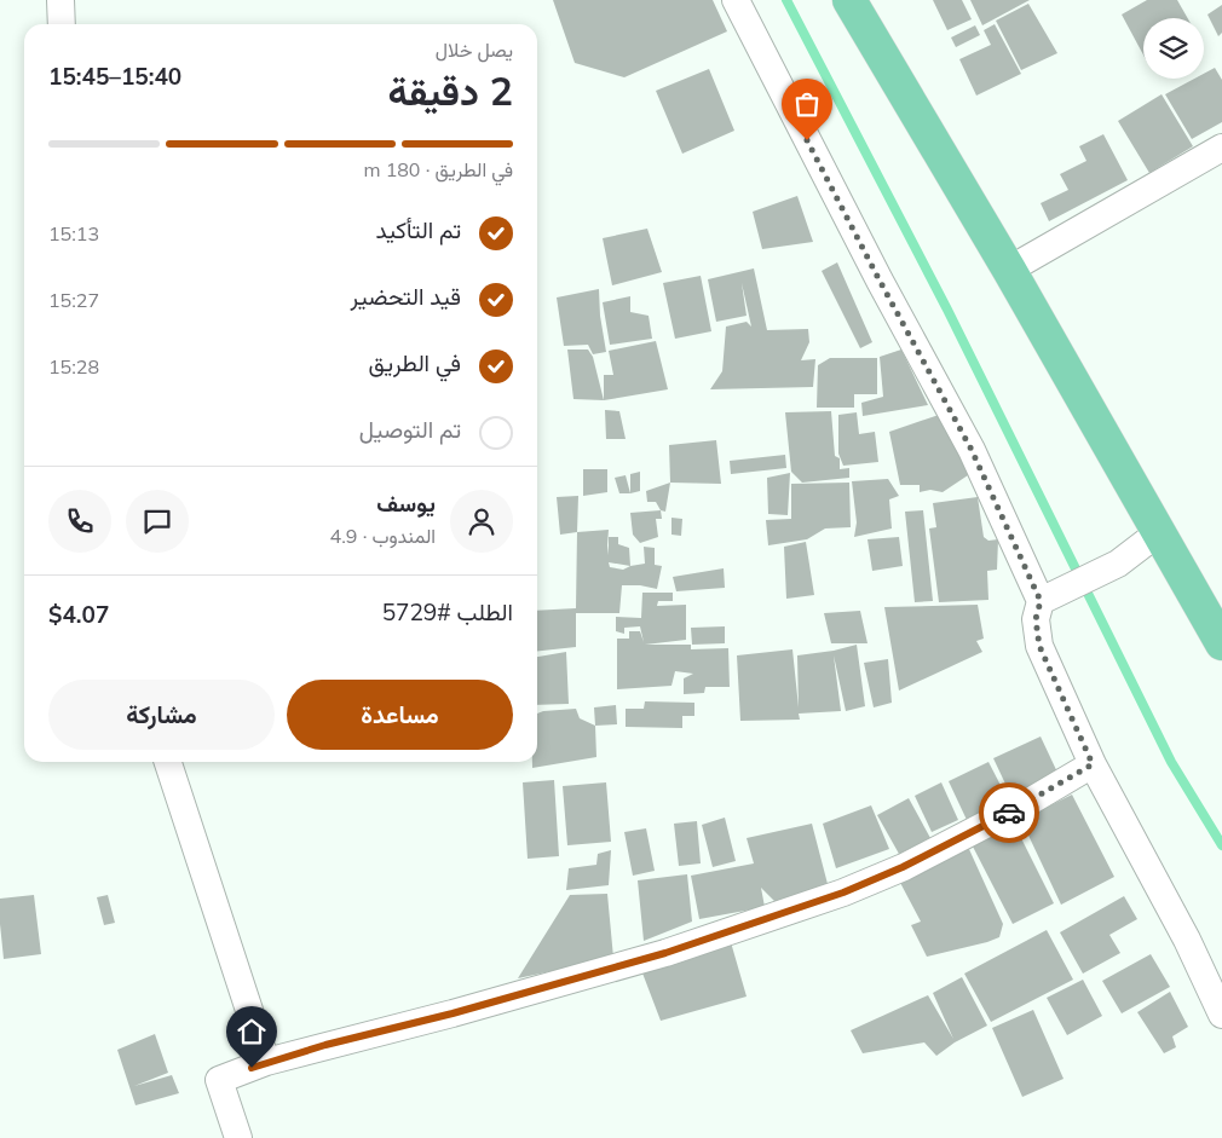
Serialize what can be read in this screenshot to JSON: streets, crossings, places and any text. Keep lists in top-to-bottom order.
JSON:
{
  "page": {
    "heading": ["2 دقيقة", "يصل خلال", "15:40–15:45"],
    "panel": [
      "يوسف",
      "المندوب · 4.9",
      "الطلب #5729",
      "$4.07"
    ],
    "bar": "في الطريق · 180 m",
    "list": [
      ["تم التأكيد", "15:13"],
      ["قيد التحضير", "15:27"],
      ["في الطريق", "15:28"],
      "تم التوصيل"
    ],
    "buttons": ["مساعدة", "مشاركة"]
  }
}
